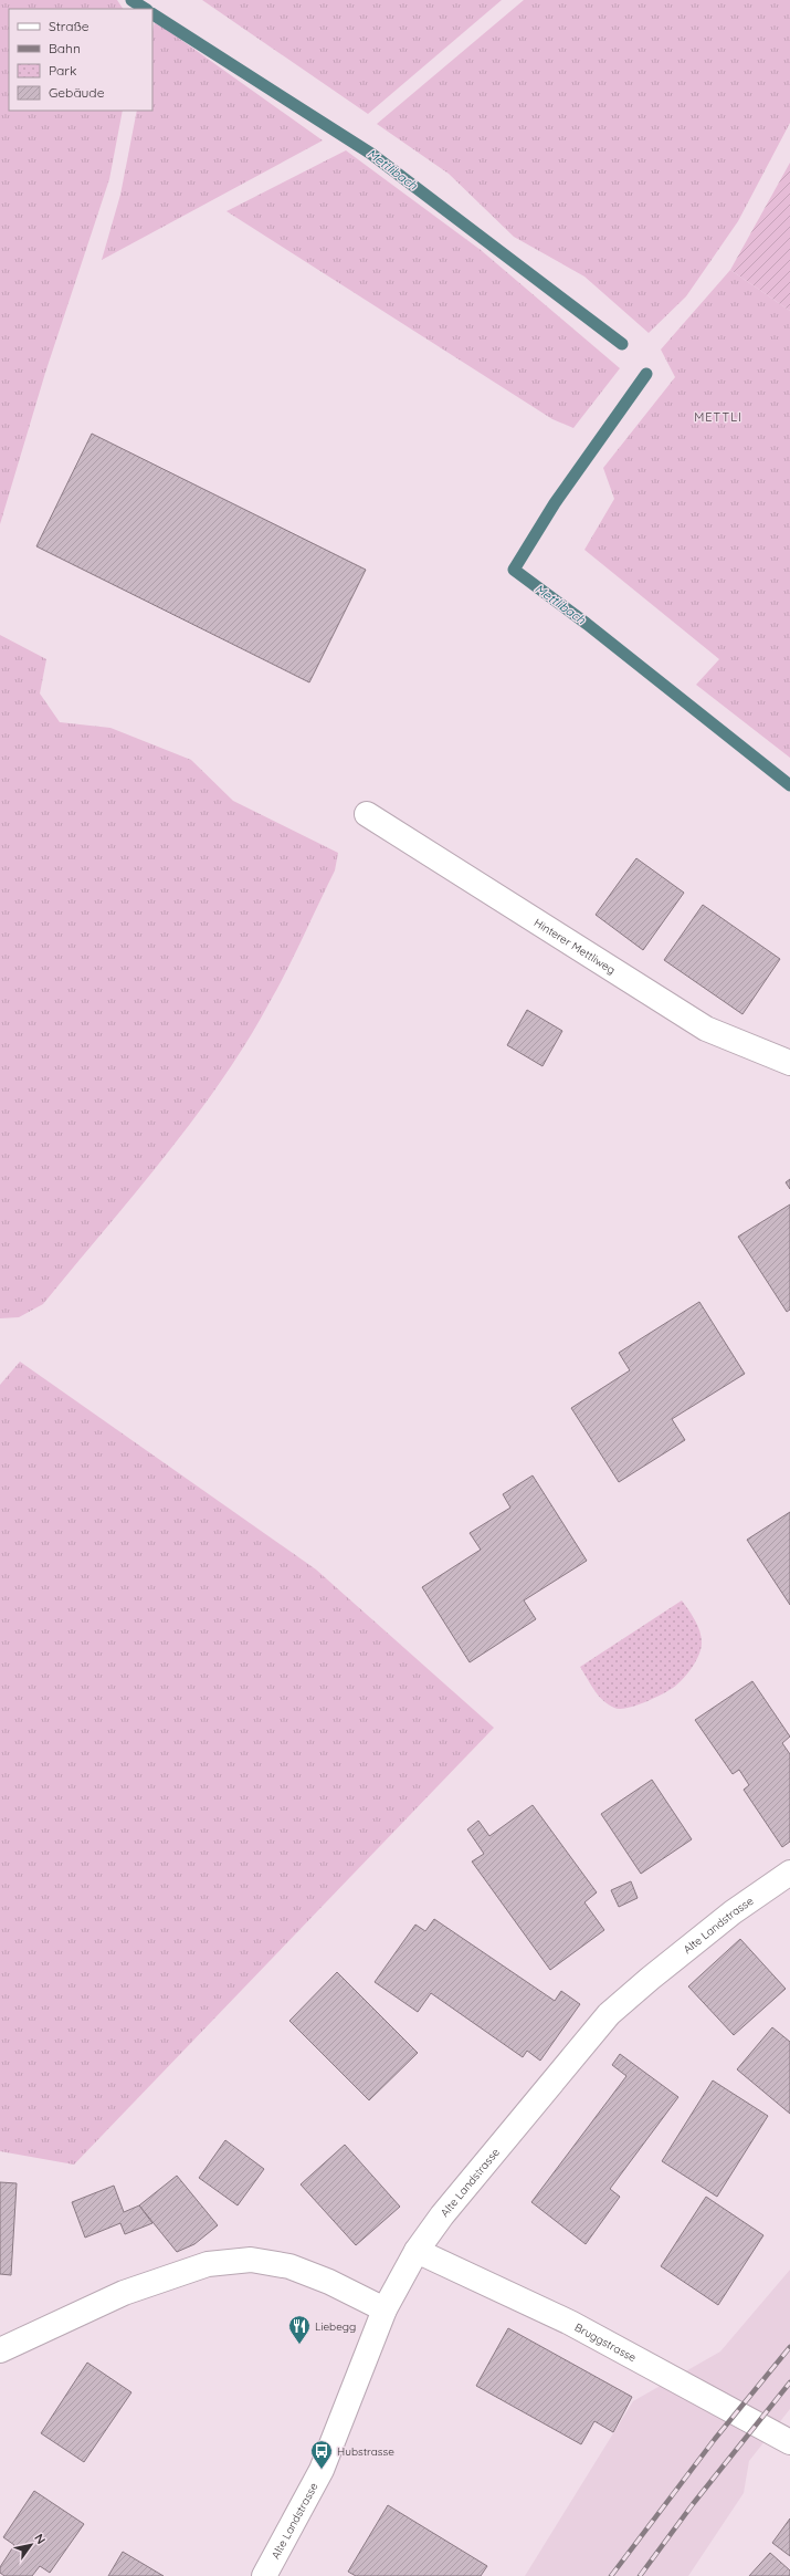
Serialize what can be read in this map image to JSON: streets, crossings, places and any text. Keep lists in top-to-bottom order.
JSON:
{
  "streets": {
    "street": ["Hinterer Mettliweg", "Alte Landstrasse", "Bruggstrasse"]
  },
  "crossings": [
    ["Alte Landstrasse", "Bruggstrasse"]
  ],
  "districts": ["METTLI"],
  "water": ["Mettlibach"],
  "places": {
    "restaurant": ["Liebegg"],
    "bus stop": ["Hubstrasse"]
  },
  "legend": [
    "Straße",
    "Bahn",
    "Park",
    "Gebäude"
  ],
  "north": "top right"
}
